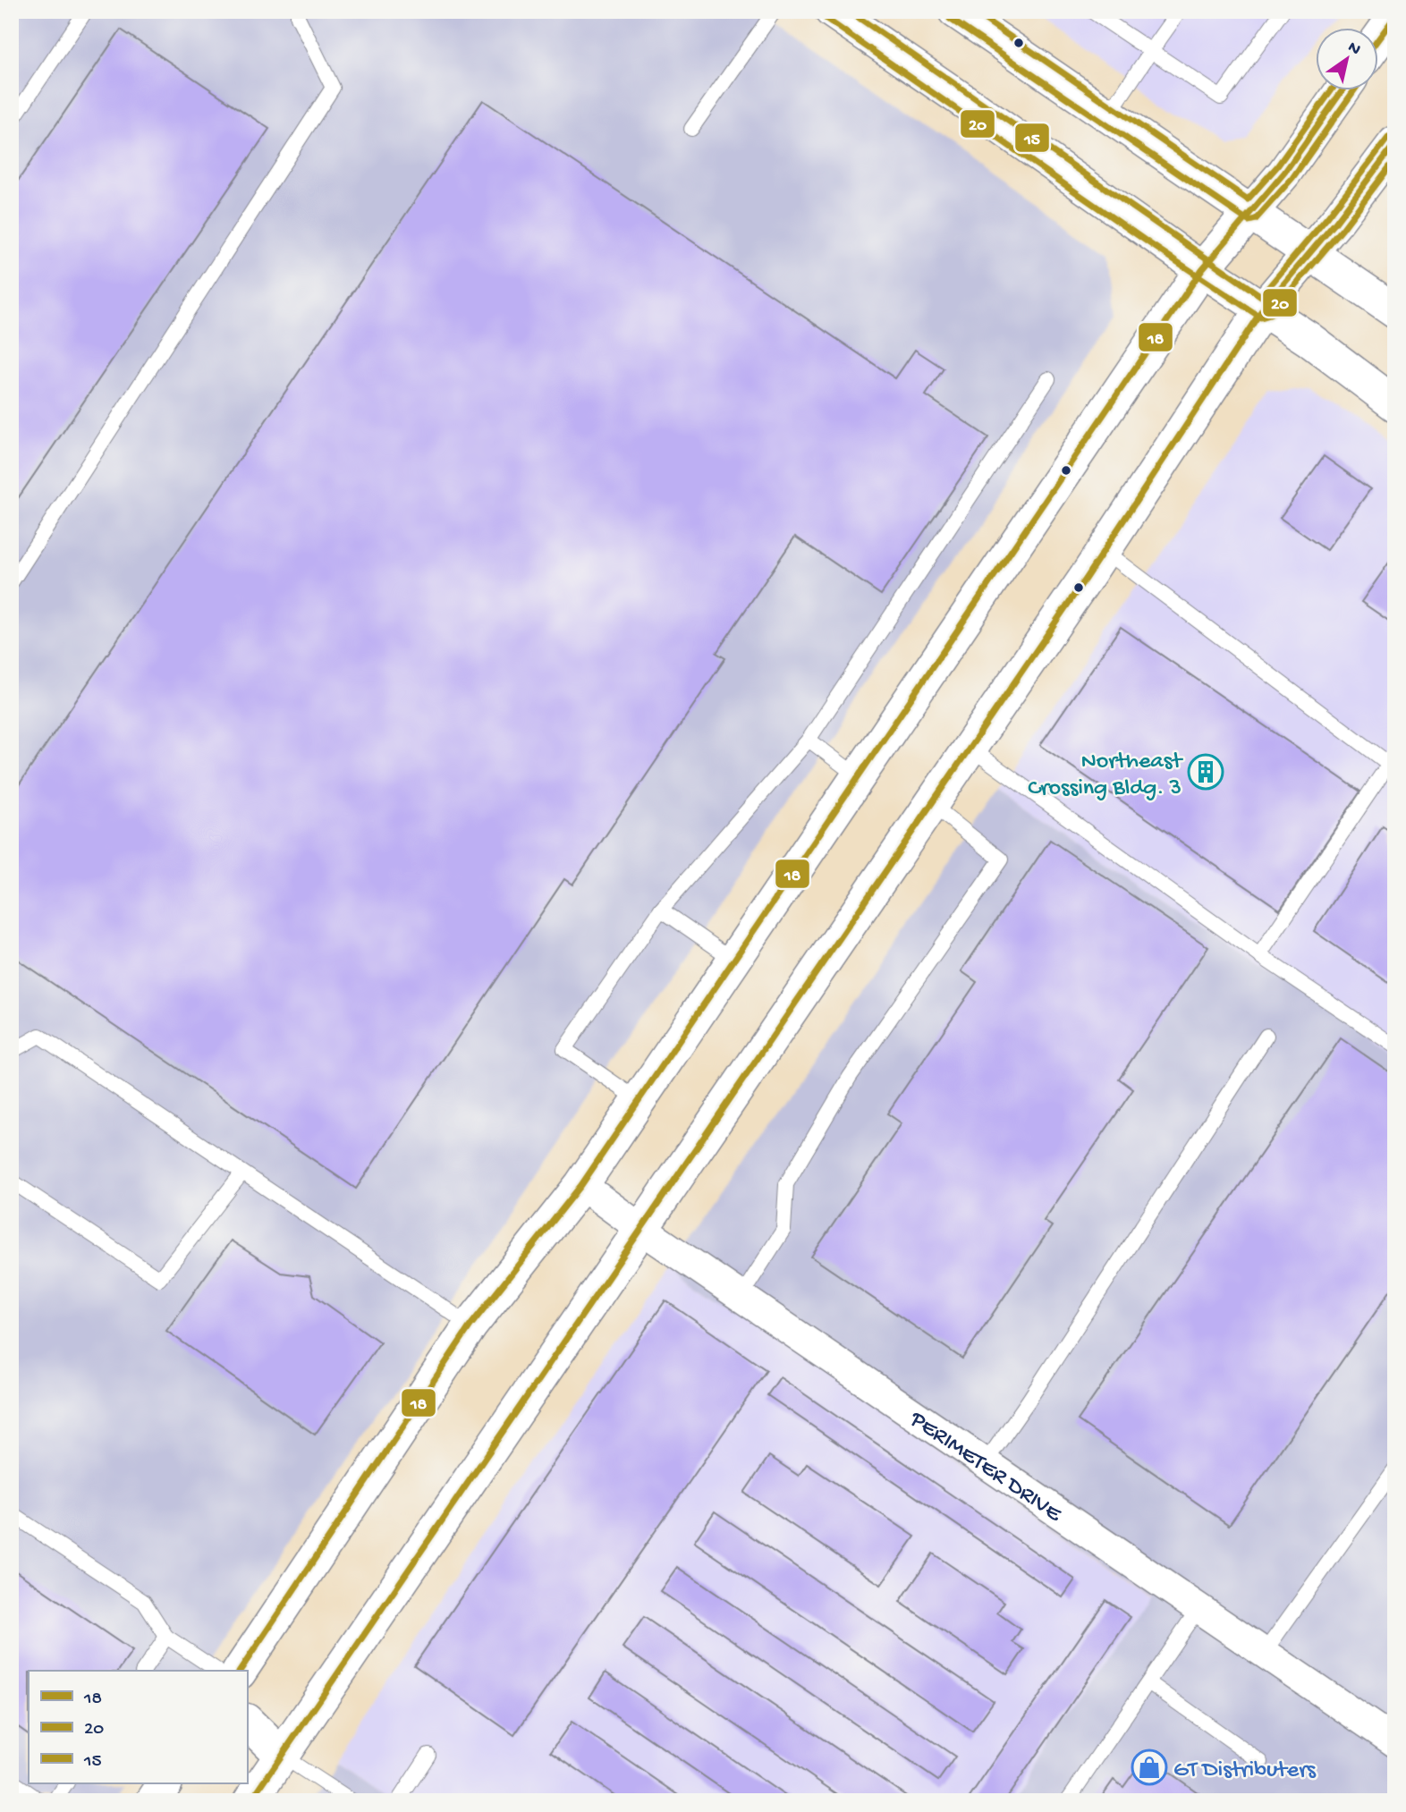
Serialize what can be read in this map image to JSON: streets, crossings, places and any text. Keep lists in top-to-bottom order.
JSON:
{
  "streets": {
    "street": ["PERIMETER DRIVE"]
  },
  "places": {
    "building": ["Northeast Crossing Bldg. 3"],
    "shop": ["GT Distributers"]
  },
  "lines": ["transit line 15", "transit line 18", "transit line 20"],
  "legend": ["18", "20", "15"],
  "north": "top right"
}
